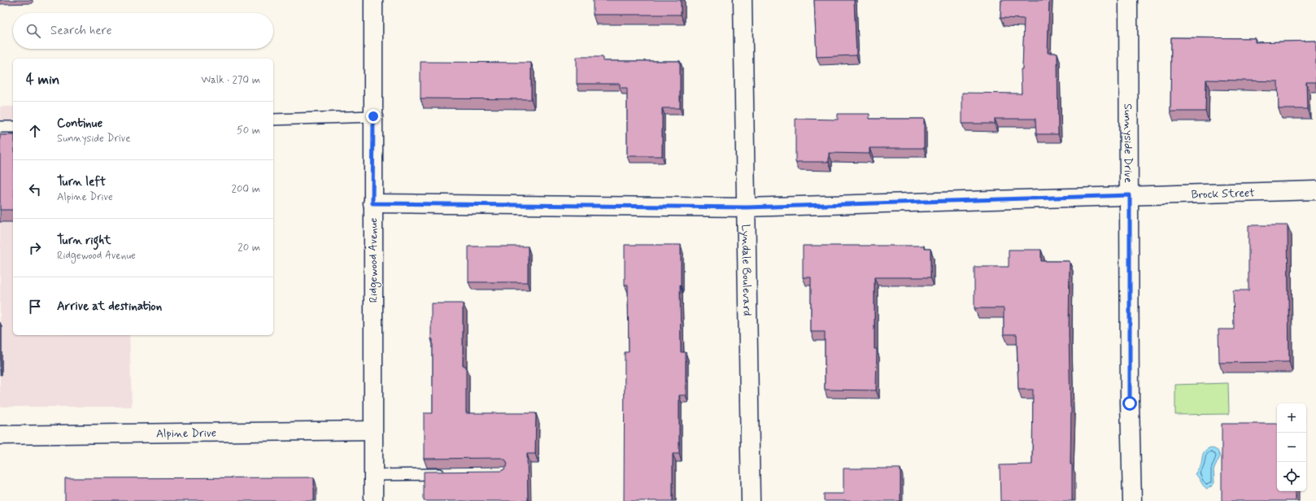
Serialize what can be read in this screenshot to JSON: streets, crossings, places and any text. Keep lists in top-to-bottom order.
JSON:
{
  "streets": {
    "street": [
      "Sunnyside Drive",
      "Brock Street",
      "Ridgewood Avenue",
      "Lyndale Boulevard",
      "Alpine Drive"
    ]
  },
  "crossings": [
    ["Sunnyside Drive", "Brock Street"],
    ["Ridgewood Avenue", "Alpine Drive"]
  ],
  "page": {
    "search": "Search here",
    "heading": ["4 min", "Walk · 270 m"],
    "list": [
      ["Continue", "Sunnyside Drive", "50 m"],
      ["Turn left", "Alpine Drive", "200 m"],
      ["Turn right", "Ridgewood Avenue", "20 m"],
      "Arrive at destination"
    ],
    "map_buttons": ["+", "−"]
  }
}
